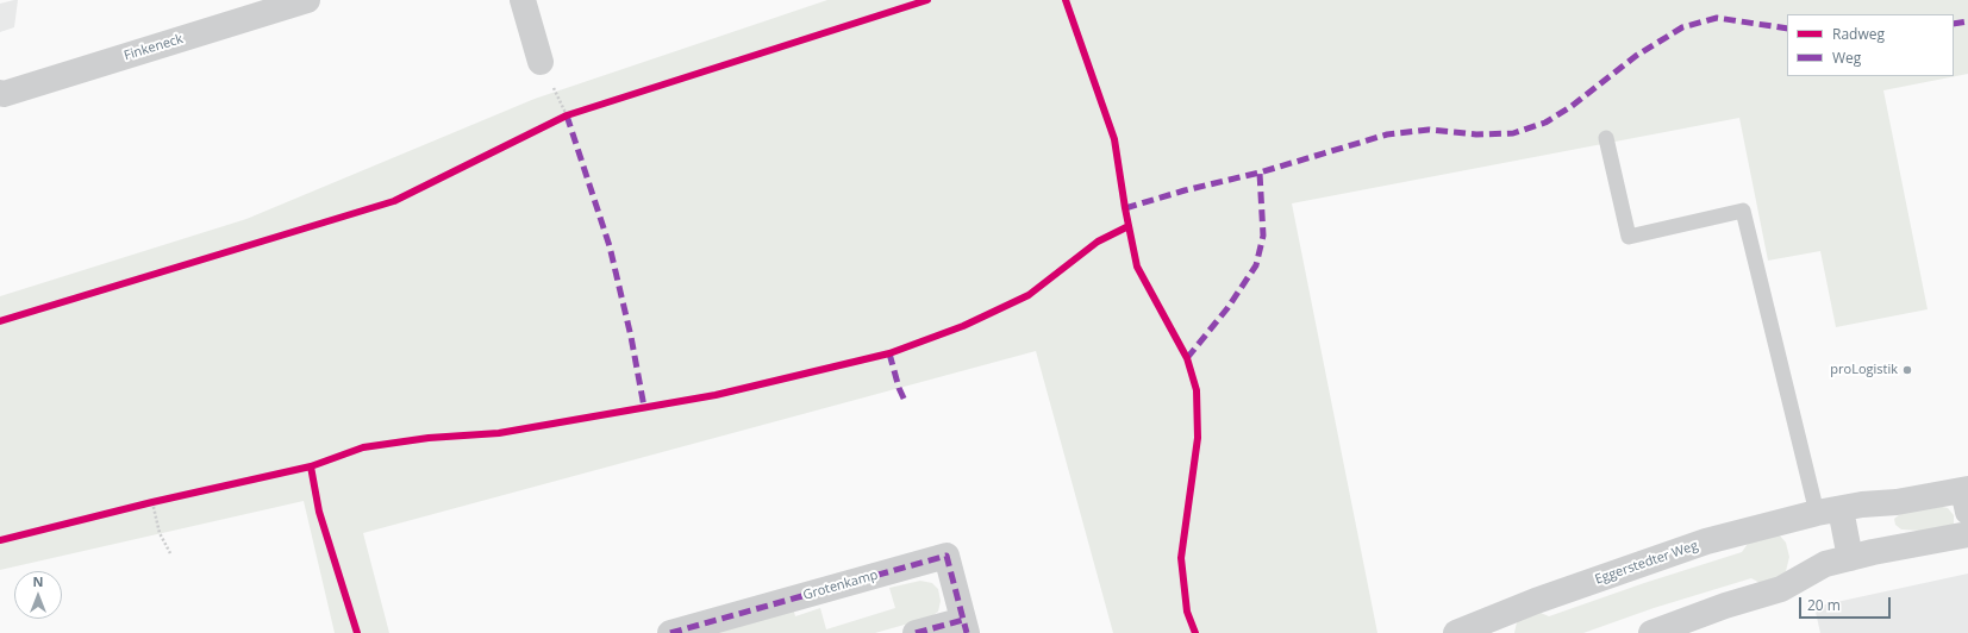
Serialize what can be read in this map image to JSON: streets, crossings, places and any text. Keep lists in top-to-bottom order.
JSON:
{
  "streets": {
    "street": ["Finkeneck", "Eggerstedter Weg", "Grotenkamp"]
  },
  "places": ["proLogistik"],
  "legend": ["Radweg", "Weg"],
  "scale_bar": "20 m",
  "north": "top"
}
